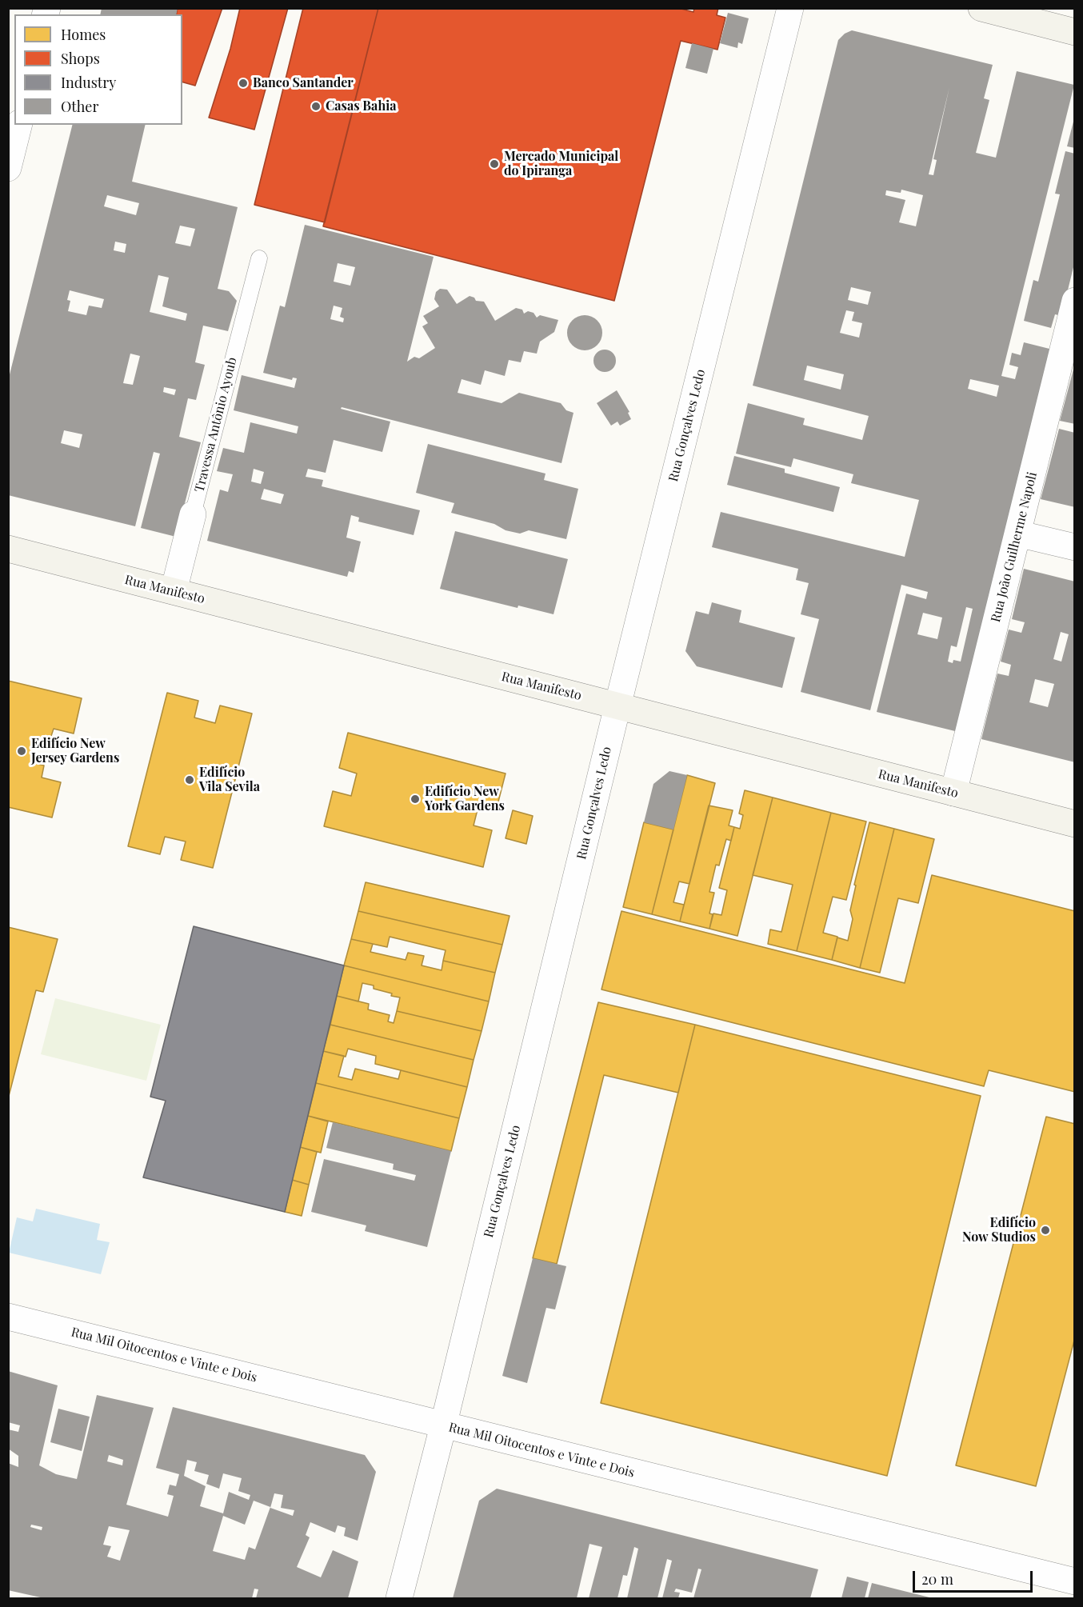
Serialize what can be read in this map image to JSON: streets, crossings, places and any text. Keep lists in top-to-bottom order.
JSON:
{
  "streets": {
    "main road": ["Rua Manifesto"],
    "street": [
      "Travessa Antônio Ayoub",
      "Rua Gonçalves Ledo",
      "Rua João Guilherme Napoli",
      "Rua Mil Oitocentos e Vinte e Dois"
    ]
  },
  "crossings": [
    ["Travessa Antônio Ayoub", "Rua Manifesto"],
    ["Rua Gonçalves Ledo", "Rua Manifesto"],
    ["Rua Gonçalves Ledo", "Rua Mil Oitocentos e Vinte e Dois"],
    ["Rua João Guilherme Napoli", "Rua Manifesto"]
  ],
  "places": [
    "Banco Santander",
    "Casas Bahia",
    "Mercado Municipal do Ipiranga",
    "Edifício New Jersey Gardens",
    "Edifício Vila Sevila",
    "Edifício New York Gardens",
    "Edifício Now Studios"
  ],
  "legend": [
    "Homes",
    "Shops",
    "Industry",
    "Other"
  ],
  "scale_bar": "20 m"
}
